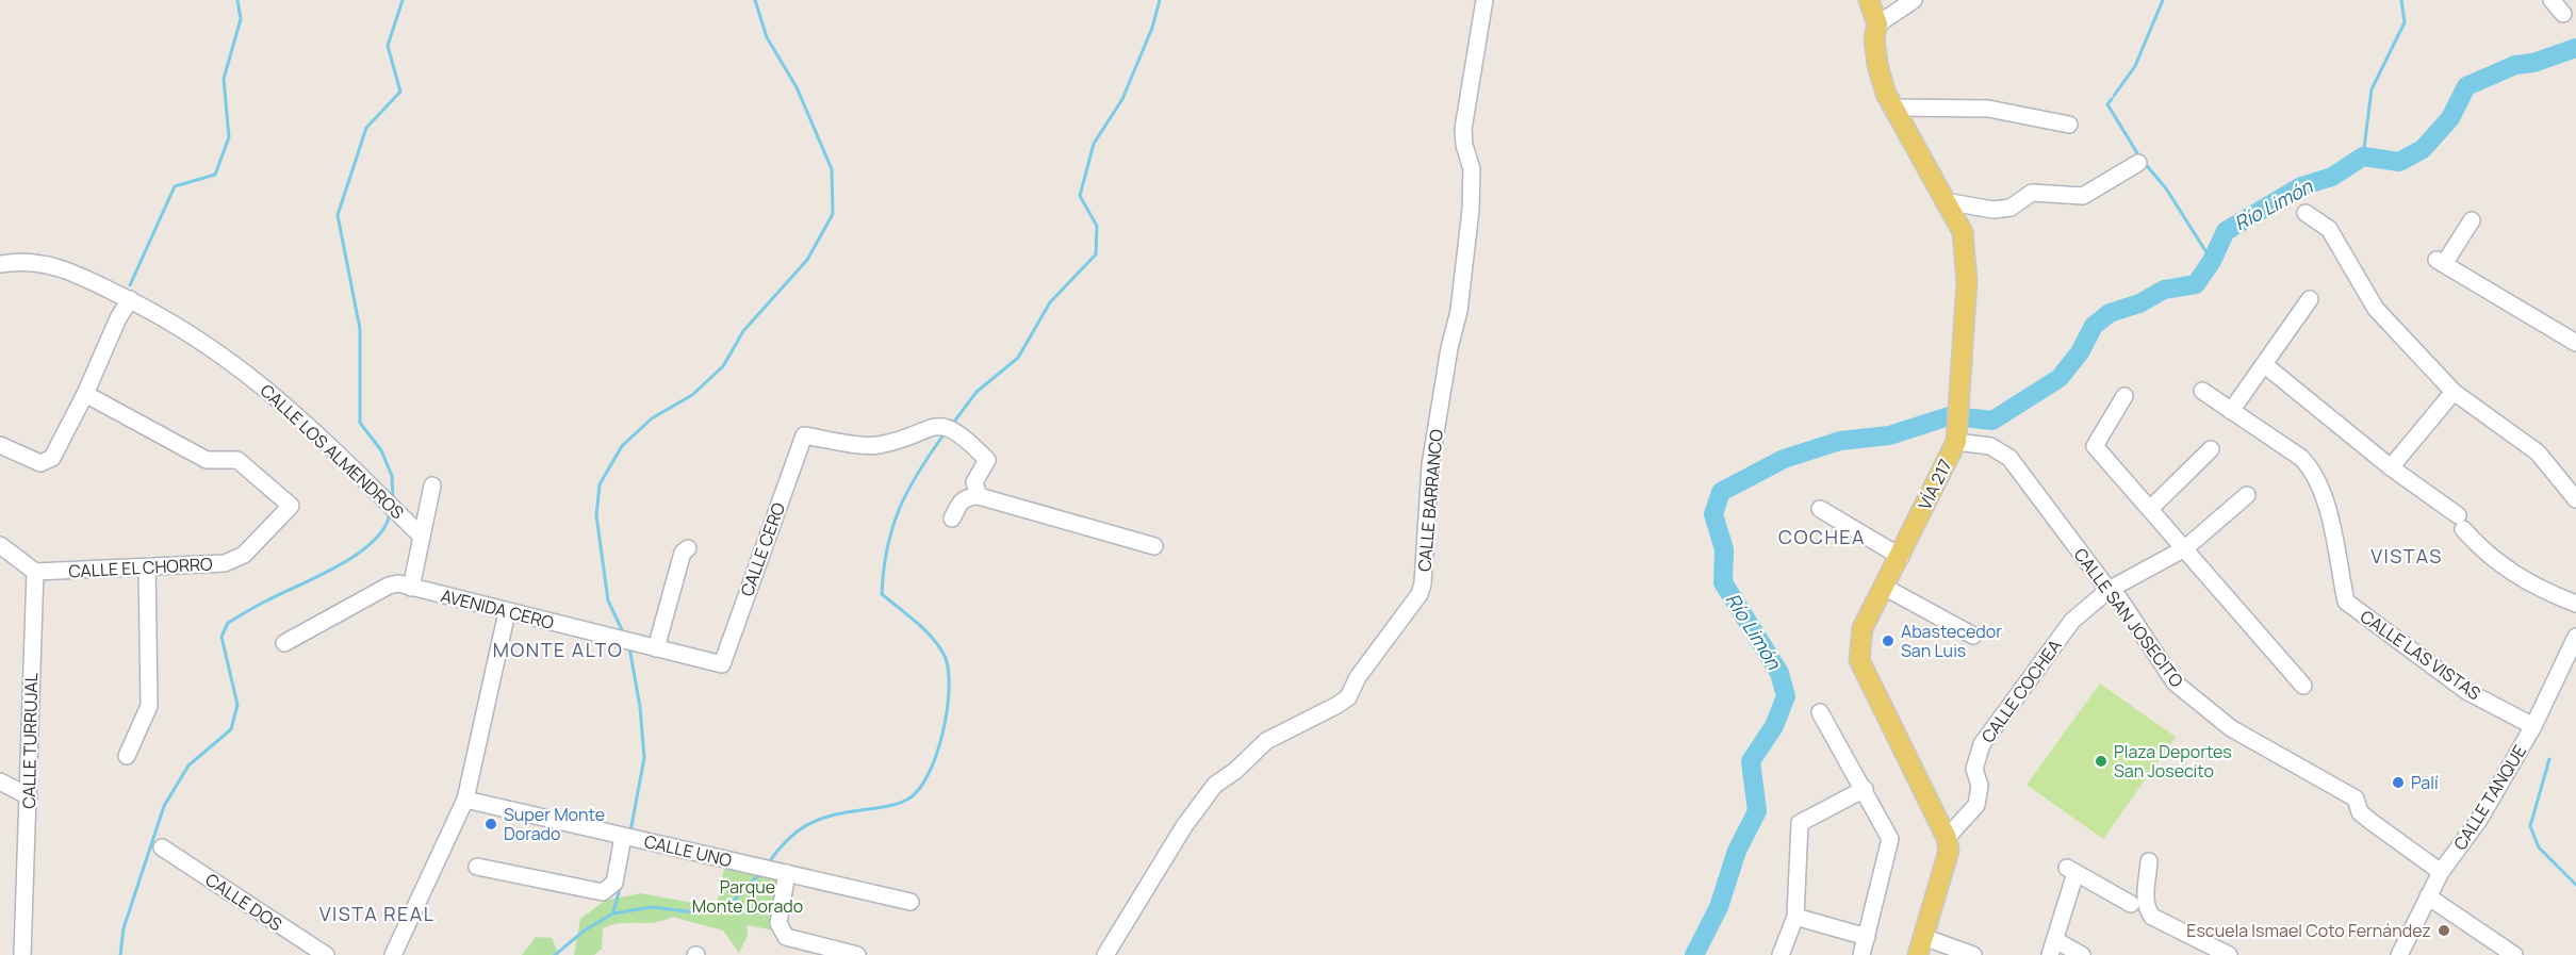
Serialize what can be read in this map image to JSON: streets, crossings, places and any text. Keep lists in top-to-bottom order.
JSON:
{
  "streets": {
    "main road": ["VÍA 217"],
    "street": [
      "CALLE LOS ALMENDROS",
      "CALLE BARRANCO",
      "CALLE CERO",
      "CALLE EL CHORRO",
      "AVENIDA CERO",
      "CALLE SAN JOSECITO",
      "CALLE LAS VISTAS",
      "CALLE COCHEA",
      "CALLE TURRUJAL",
      "CALLE TANQUE",
      "CALLE UNO",
      "CALLE DOS"
    ]
  },
  "crossings": [
    ["VÍA 217", "CALLE SAN JOSECITO"],
    ["VÍA 217", "CALLE COCHEA"],
    ["CALLE CERO", "AVENIDA CERO"],
    ["CALLE EL CHORRO", "CALLE TURRUJAL"],
    ["CALLE SAN JOSECITO", "CALLE COCHEA"],
    ["CALLE SAN JOSECITO", "CALLE TANQUE"],
    ["CALLE LAS VISTAS", "CALLE TANQUE"]
  ],
  "districts": [
    "COCHEA",
    "VISTAS",
    "MONTE ALTO",
    "VISTA REAL"
  ],
  "water": ["Río Limón"],
  "parks": ["Parque Monte Dorado"],
  "places": [
    "Abastecedor San Luis",
    "Plaza Deportes San Josecito",
    "Palí",
    "Super Monte Dorado",
    "Escuela Ismael Coto Fernández"
  ]
}
